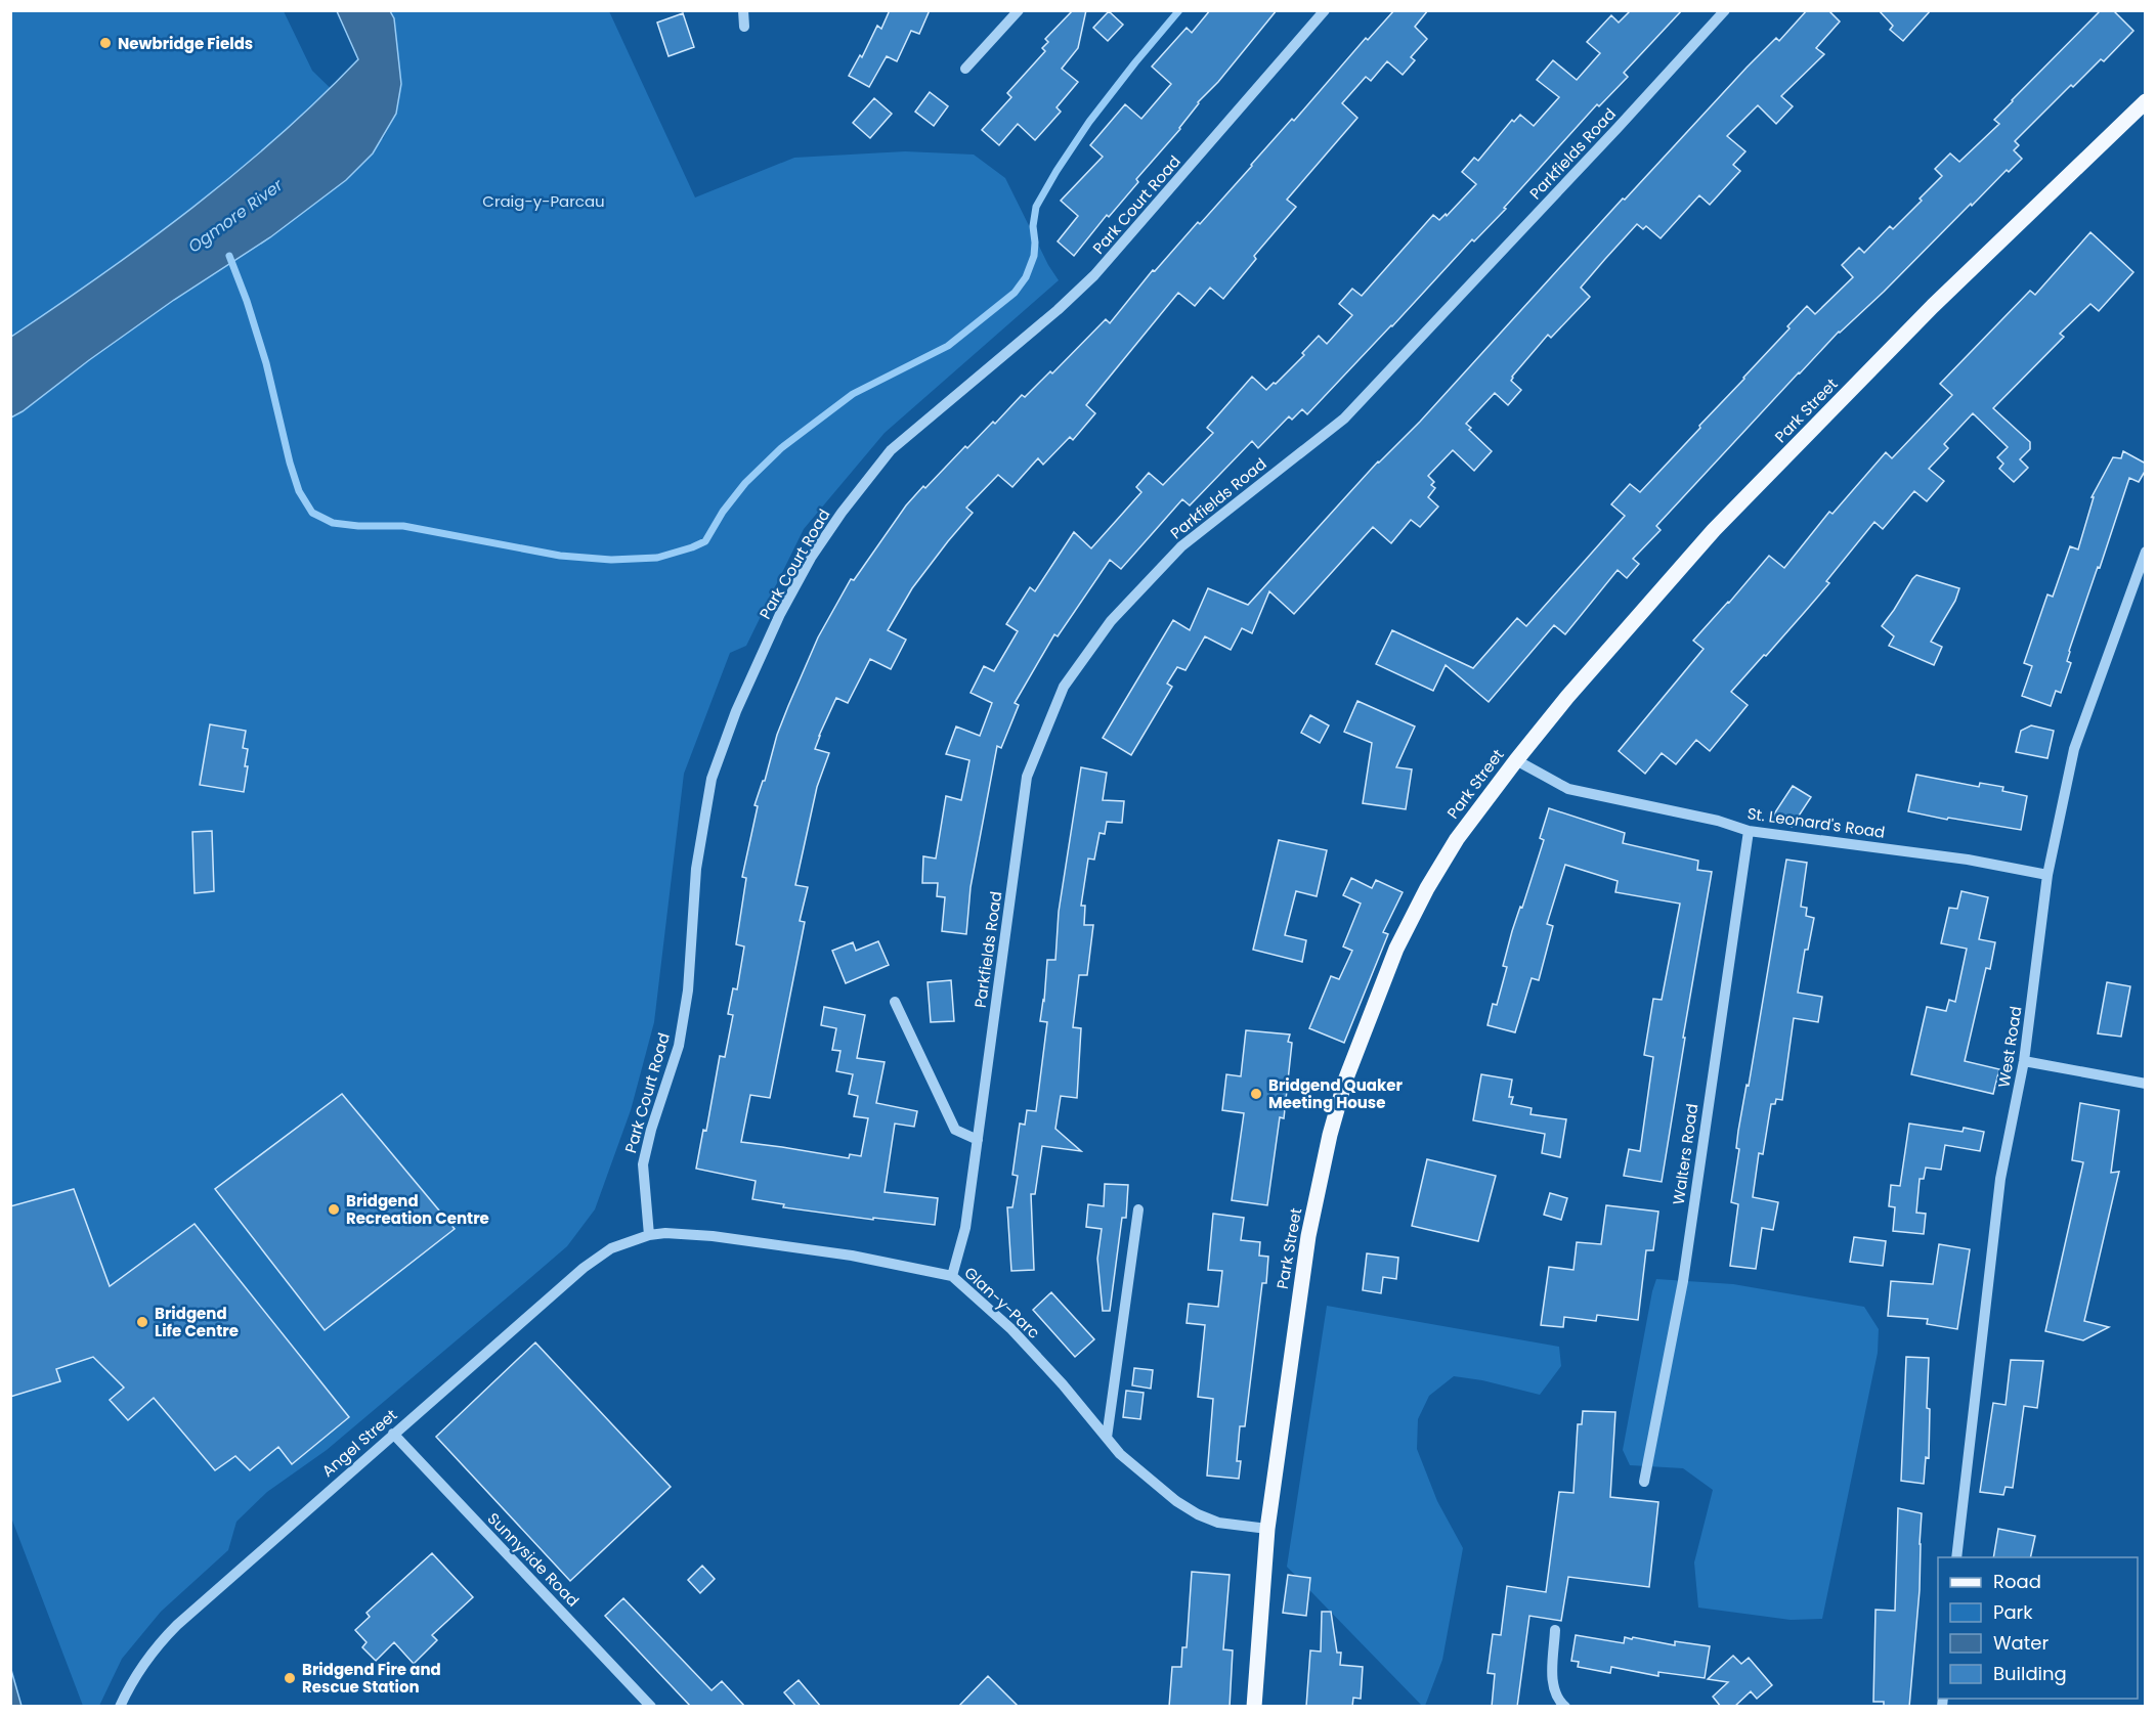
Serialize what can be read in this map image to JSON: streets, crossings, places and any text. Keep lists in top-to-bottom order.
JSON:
{
  "streets": {
    "main road": ["Park Street"],
    "street": [
      "Parkfields Road",
      "Park Court Road",
      "St. Leonard's Road",
      "West Road",
      "Walters Road",
      "Glan-y-Parc",
      "Angel Street",
      "Sunnyside Road"
    ]
  },
  "crossings": [
    ["Parkfields Road", "Glan-y-Parc"],
    ["Park Court Road", "Glan-y-Parc"],
    ["Park Court Road", "Angel Street"],
    ["Park Street", "St. Leonard's Road"],
    ["Park Street", "Glan-y-Parc"],
    ["St. Leonard's Road", "West Road"],
    ["St. Leonard's Road", "Walters Road"],
    ["Glan-y-Parc", "Angel Street"],
    ["Angel Street", "Sunnyside Road"]
  ],
  "water": ["Ogmore River"],
  "parks": ["Craig-y-Parcau"],
  "places": [
    "Newbridge Fields",
    "Bridgend Quaker Meeting House",
    "Bridgend Recreation Centre",
    "Bridgend Life Centre",
    "Bridgend Fire and Rescue Station"
  ],
  "legend": [
    "Road",
    "Park",
    "Water",
    "Building"
  ]
}
